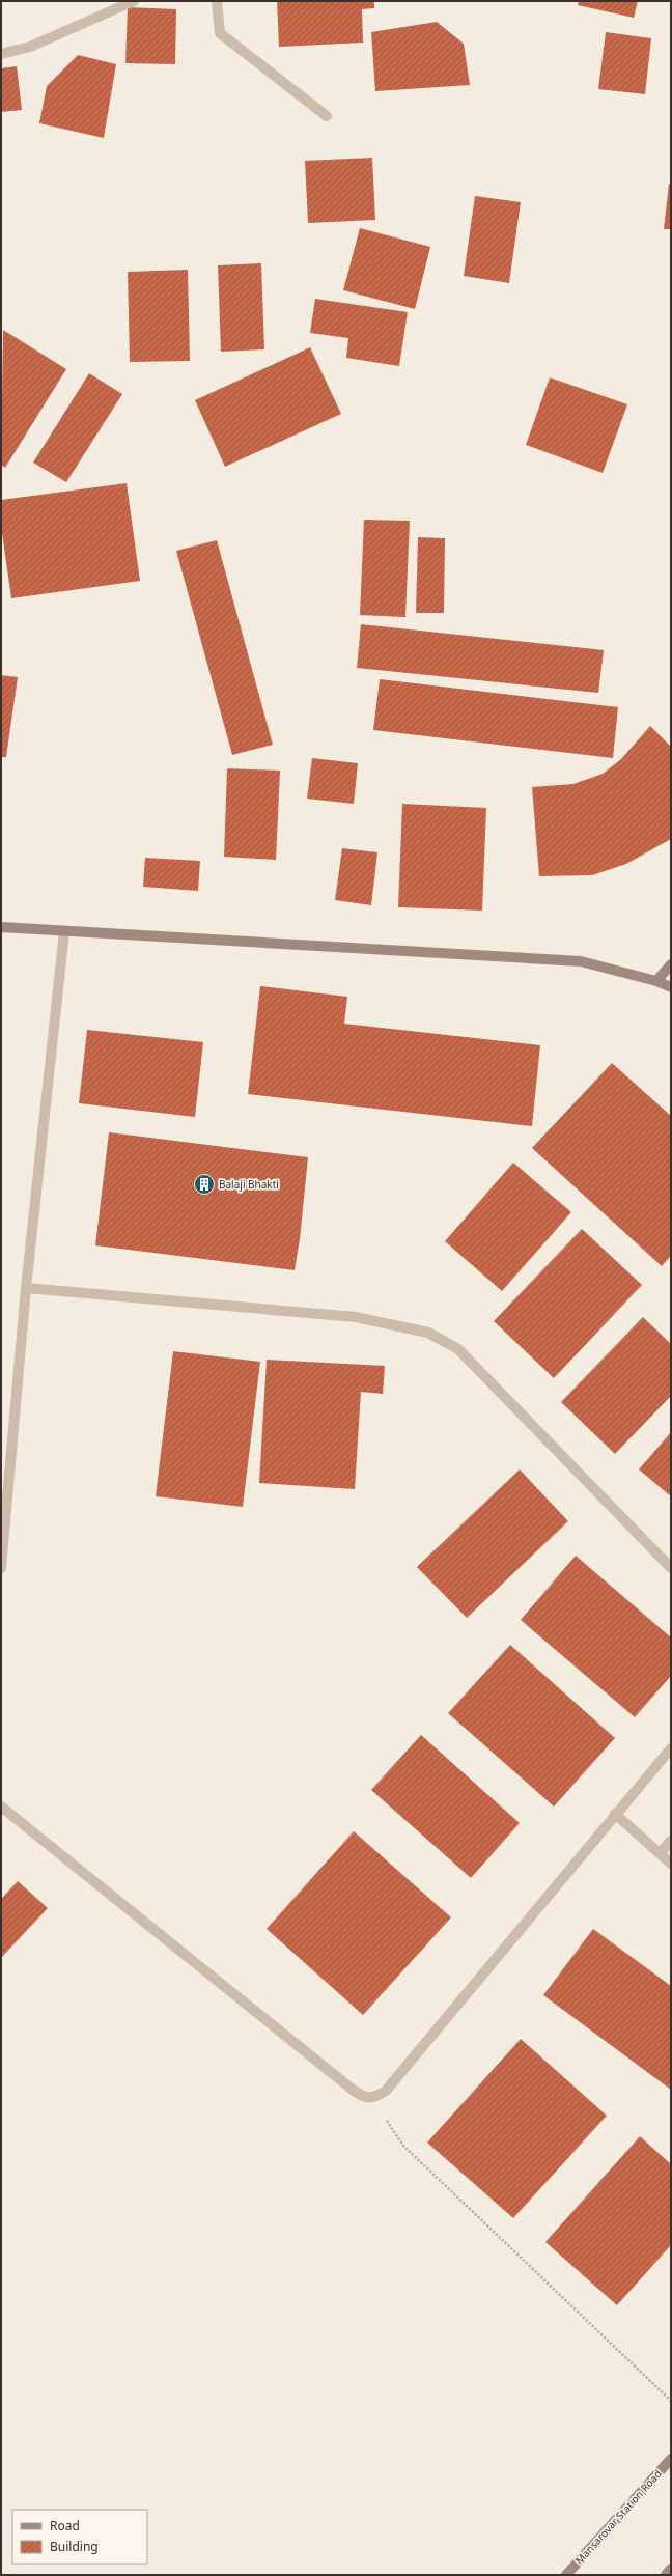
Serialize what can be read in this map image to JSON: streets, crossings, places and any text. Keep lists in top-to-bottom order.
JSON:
{
  "streets": {
    "street": ["Mansarovar Station Road"]
  },
  "places": {
    "building": ["Balaji Bhakti"]
  },
  "legend": ["Road", "Building"]
}
